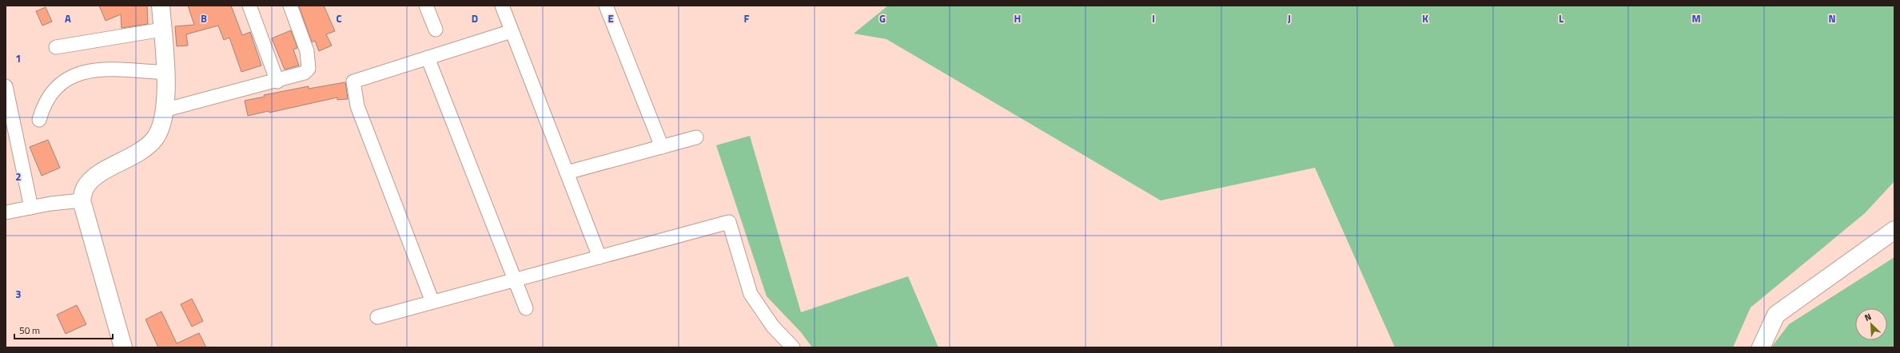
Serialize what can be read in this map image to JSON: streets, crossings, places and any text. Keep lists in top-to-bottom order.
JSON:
{
  "scale_bar": "50 m",
  "north": "top left",
  "grid": {
    "columns": [
      "A",
      "B",
      "C",
      "D",
      "E",
      "F",
      "G",
      "H",
      "I",
      "J",
      "K",
      "L",
      "M",
      "N"
    ],
    "rows": ["1", "2", "3"]
  }
}
